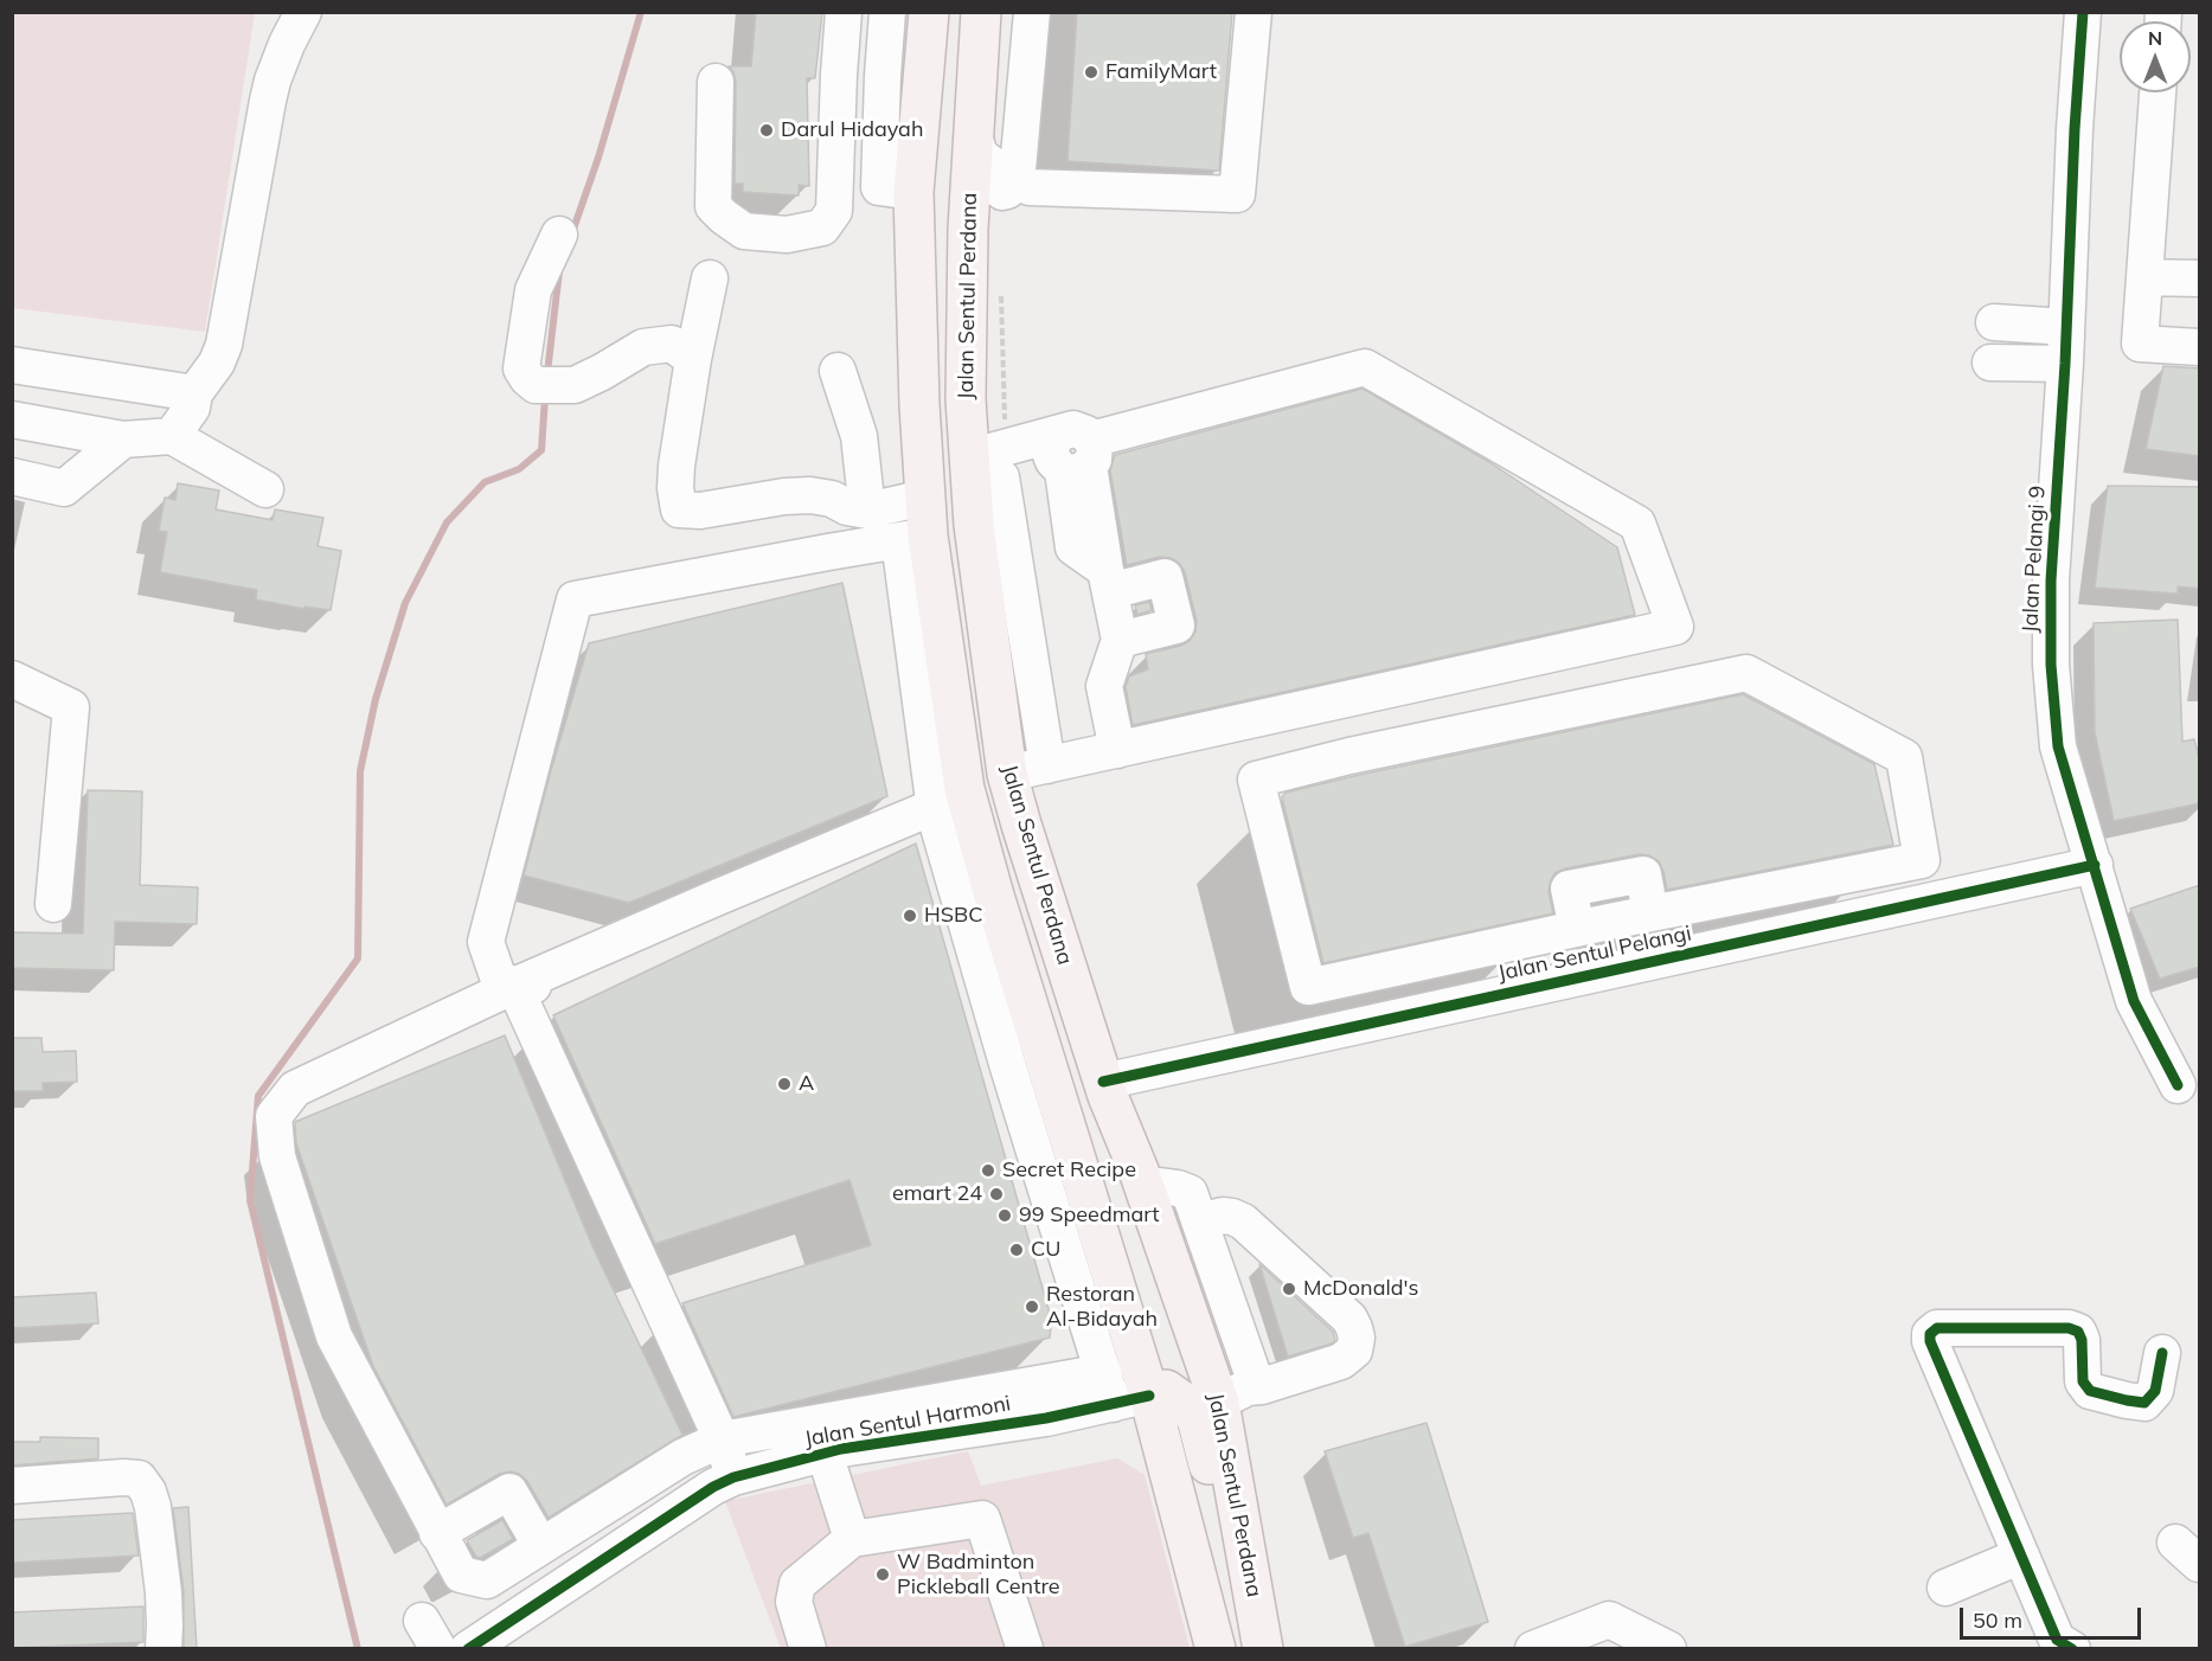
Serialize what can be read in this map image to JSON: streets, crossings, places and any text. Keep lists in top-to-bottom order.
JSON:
{
  "streets": {
    "main road": ["Jalan Sentul Perdana"],
    "street": ["Jalan Pelangi 9", "Jalan Sentul Pelangi", "Jalan Sentul Harmoni"]
  },
  "crossings": [
    ["Jalan Sentul Perdana", "Jalan Sentul Pelangi"],
    ["Jalan Pelangi 9", "Jalan Sentul Pelangi"]
  ],
  "places": [
    "FamilyMart",
    "Darul Hidayah",
    "HSBC",
    "A",
    "Secret Recipe",
    "emart 24",
    "99 Speedmart",
    "CU",
    "McDonald's",
    "Restoran Al-Bidayah",
    "W Badminton Pickleball Centre"
  ],
  "scale_bar": "50 m",
  "north": "top"
}
